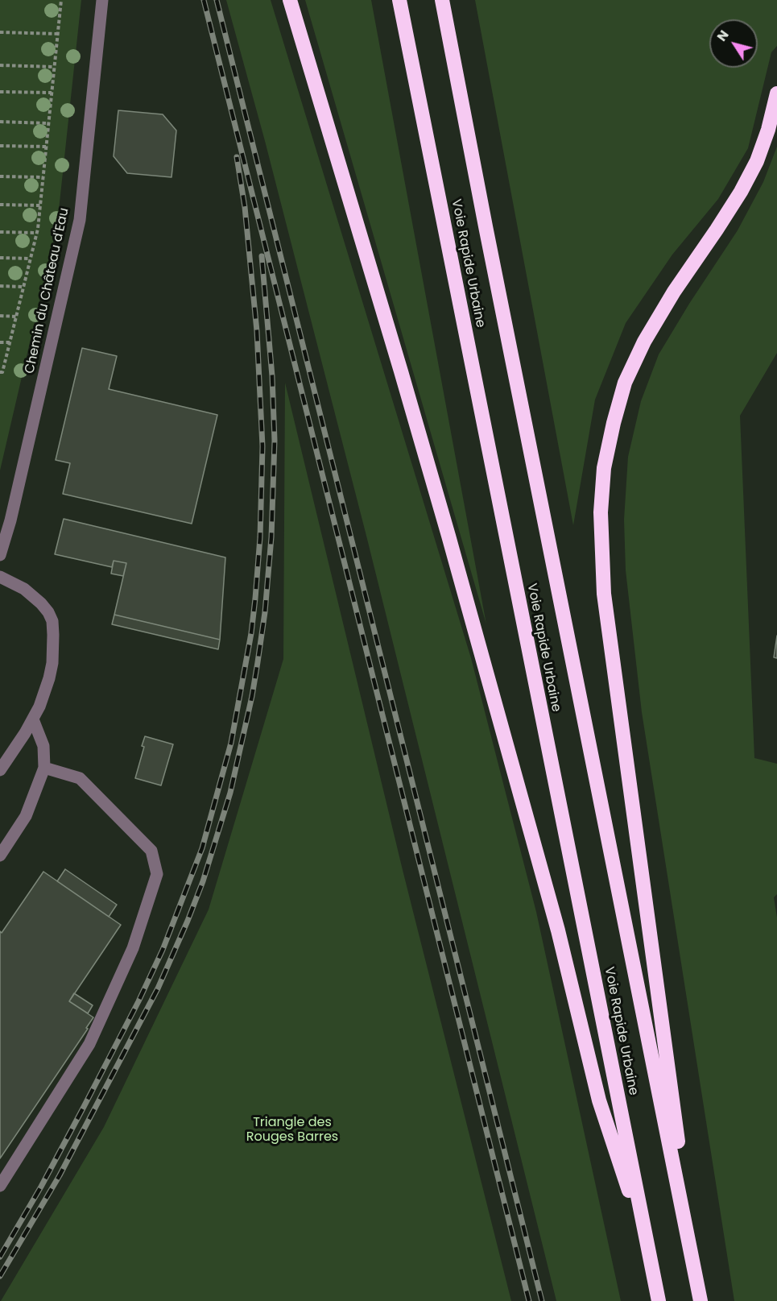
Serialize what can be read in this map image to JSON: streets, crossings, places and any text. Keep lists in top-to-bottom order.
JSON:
{
  "streets": {
    "highway": ["Voie Rapide Urbaine"],
    "street": ["Chemin du Château d'Eau"]
  },
  "parks": ["Triangle des Rouges Barres"],
  "north": "top left"
}
